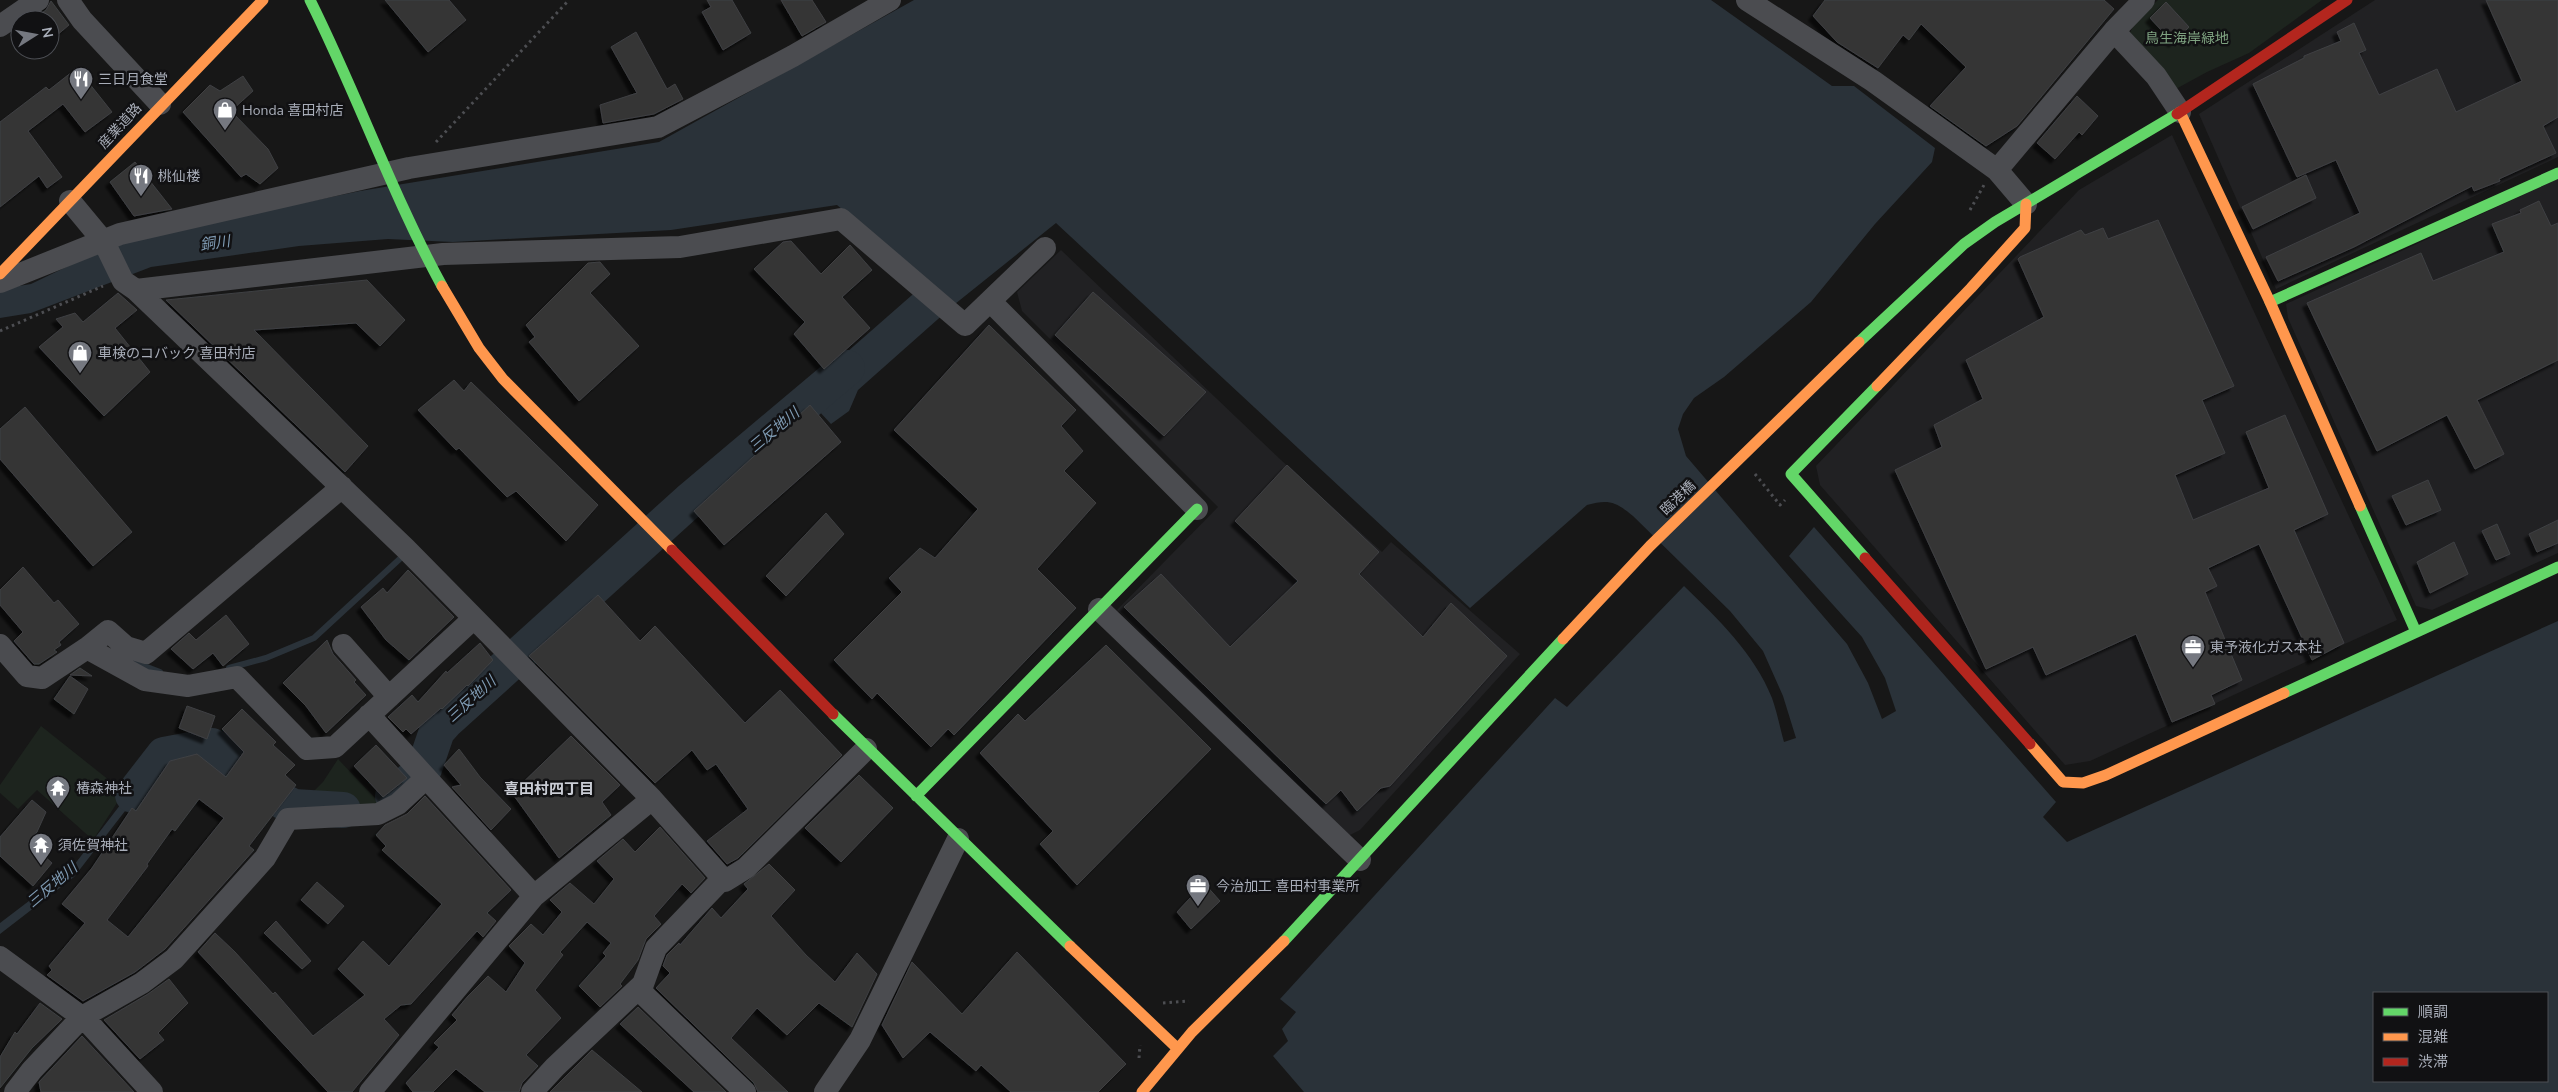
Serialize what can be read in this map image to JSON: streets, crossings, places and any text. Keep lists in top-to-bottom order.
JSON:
{
  "streets": {
    "street": ["産業道路", "臨港橋"]
  },
  "districts": ["喜田村四丁目"],
  "water": ["銅川", "三反地川"],
  "parks": ["鳥生海岸緑地"],
  "places": {
    "restaurant": ["三日月食堂", "桃仙楼"],
    "shop": ["Honda 喜田村店", "車検のコバック 喜田村店"],
    "office": ["東予液化ガス本社", "今治加工 喜田村事業所"],
    "temple": ["椿森神社", "須佐賀神社"]
  },
  "legend": ["順調", "混雑", "渋滞"],
  "north": "right"
}
